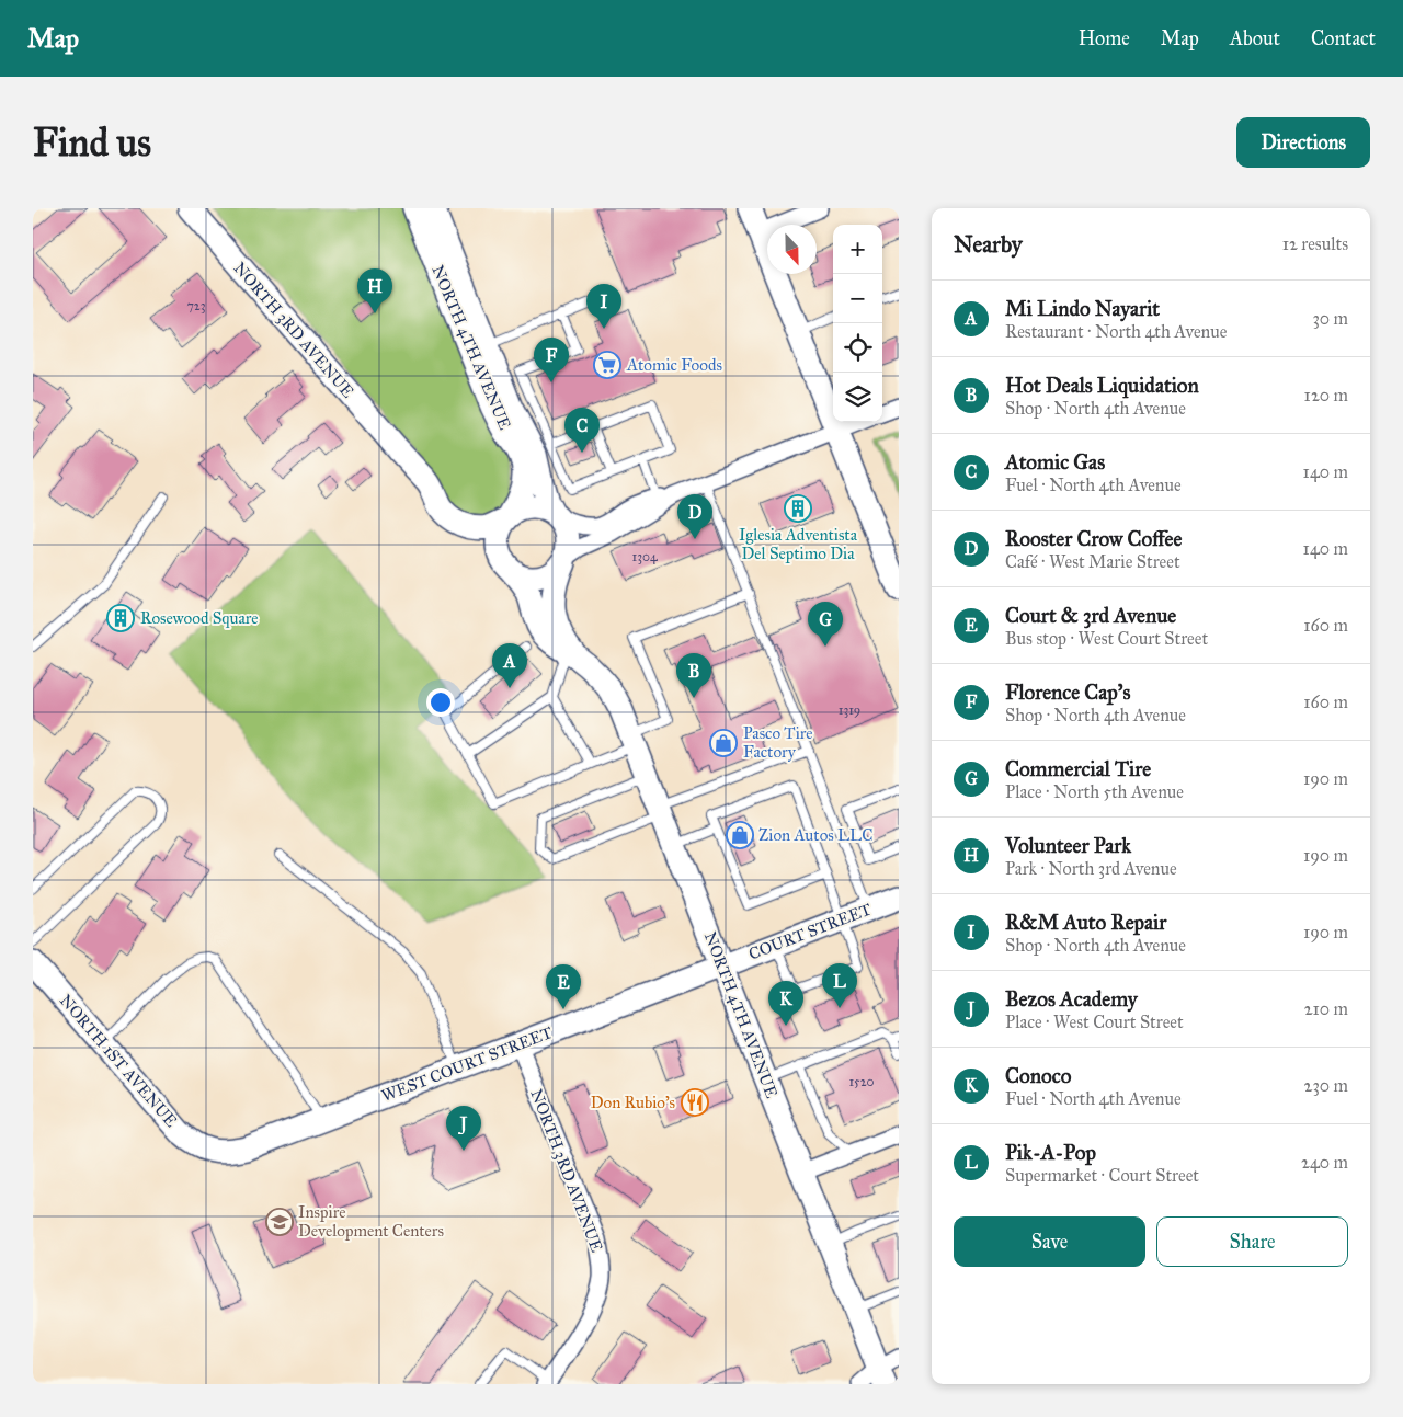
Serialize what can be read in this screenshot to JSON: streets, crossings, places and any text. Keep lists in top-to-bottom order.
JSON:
{
  "streets": {
    "main road": [
      "NORTH 3RD AVENUE",
      "NORTH 4TH AVENUE",
      "COURT STREET",
      "NORTH 1ST AVENUE",
      "WEST COURT STREET"
    ]
  },
  "crossings": [
    ["NORTH 3RD AVENUE", "NORTH 4TH AVENUE"],
    ["NORTH 3RD AVENUE", "WEST COURT STREET"],
    ["NORTH 4TH AVENUE", "COURT STREET"],
    ["NORTH 4TH AVENUE", "WEST COURT STREET"],
    ["COURT STREET", "WEST COURT STREET"],
    ["NORTH 1ST AVENUE", "WEST COURT STREET"]
  ],
  "places": {
    "supermarket": ["Atomic Foods"],
    "building": ["Iglesia Adventista Del Septimo Dia", "Rosewood Square"],
    "shop": ["Pasco Tire Factory", "Zion Autos LLC"],
    "restaurant": ["Don Rubio's"],
    "school or university": ["Inspire Development Centers"]
  },
  "house_numbers": [
    "723",
    "1304",
    "1319",
    "1520"
  ],
  "north": "bottom",
  "page": {
    "header": "Map",
    "nav": [
      "Home",
      "Map",
      "About",
      "Contact"
    ],
    "buttons": [
      "Directions",
      ["Save", "Share"]
    ],
    "title": "Find us",
    "heading": ["Nearby", "12 results"],
    "map_buttons": ["+", "−"],
    "pins": [
      "H",
      "I",
      "F",
      "C",
      "D",
      "G",
      "A",
      "B",
      "L",
      "E",
      "K",
      "J"
    ],
    "list": [
      {
        "mark": "A",
        "name": "Mi Lindo Nayarit",
        "note": "Restaurant · North 4th Avenue",
        "value": "30 m"
      },
      {
        "mark": "B",
        "name": "Hot Deals Liquidation",
        "note": "Shop · North 4th Avenue",
        "value": "120 m"
      },
      {
        "mark": "C",
        "name": "Atomic Gas",
        "note": "Fuel · North 4th Avenue",
        "value": "140 m"
      },
      {
        "mark": "D",
        "name": "Rooster Crow Coffee",
        "note": "Café · West Marie Street",
        "value": "140 m"
      },
      {
        "mark": "E",
        "name": "Court & 3rd Avenue",
        "note": "Bus stop · West Court Street",
        "value": "160 m"
      },
      {
        "mark": "F",
        "name": "Florence Cap's",
        "note": "Shop · North 4th Avenue",
        "value": "160 m"
      },
      {
        "mark": "G",
        "name": "Commercial Tire",
        "note": "Place · North 5th Avenue",
        "value": "190 m"
      },
      {
        "mark": "H",
        "name": "Volunteer Park",
        "note": "Park · North 3rd Avenue",
        "value": "190 m"
      },
      {
        "mark": "I",
        "name": "R&M Auto Repair",
        "note": "Shop · North 4th Avenue",
        "value": "190 m"
      },
      {
        "mark": "J",
        "name": "Bezos Academy",
        "note": "Place · West Court Street",
        "value": "210 m"
      },
      {
        "mark": "K",
        "name": "Conoco",
        "note": "Fuel · North 4th Avenue",
        "value": "230 m"
      },
      {
        "mark": "L",
        "name": "Pik-A-Pop",
        "note": "Supermarket · Court Street",
        "value": "240 m"
      }
    ]
  }
}
